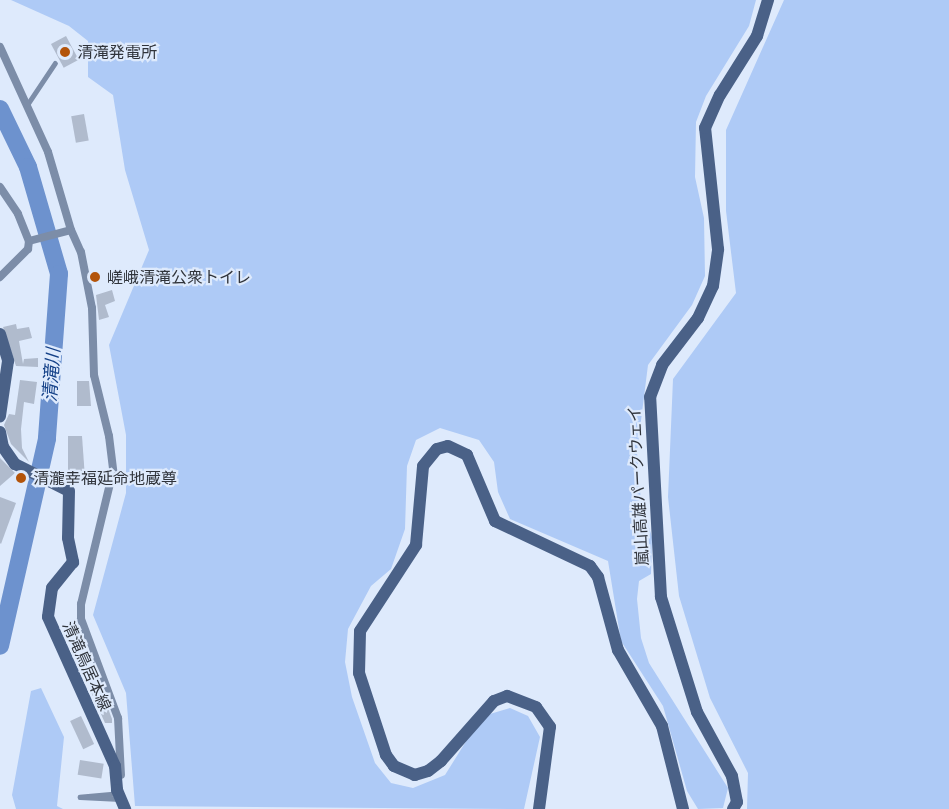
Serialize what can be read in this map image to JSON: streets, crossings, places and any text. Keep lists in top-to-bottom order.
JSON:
{
  "streets": {
    "street": ["嵐山高雄パークウェイ", "清滝鳥居本線"]
  },
  "water": ["清滝川"],
  "places": ["清滝発電所", "嵯峨清滝公衆トイレ", "清瀧幸福延命地蔵尊"]
}
